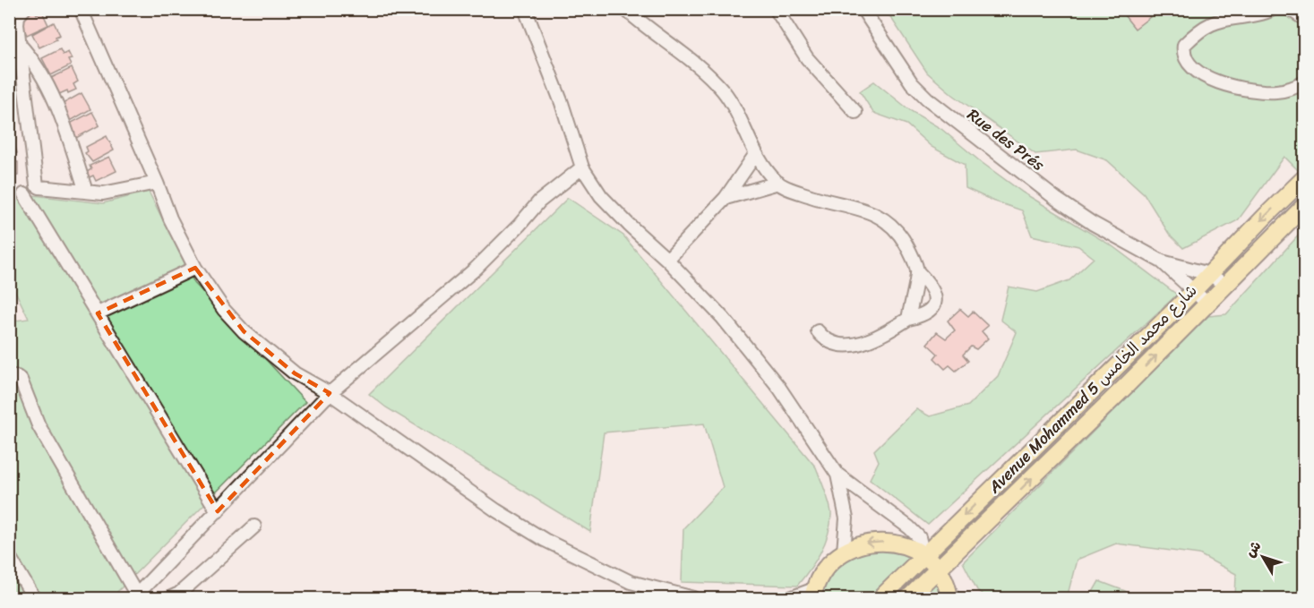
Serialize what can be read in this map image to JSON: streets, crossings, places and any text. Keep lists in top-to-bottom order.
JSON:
{
  "streets": {
    "main road": ["Avenue Mohammed 5 شارع محمد الخامس"],
    "street": ["Rue des Prés"]
  },
  "crossings": [
    ["Rue des Prés", "Avenue Mohammed 5 شارع محمد الخامس"]
  ],
  "north": "top left"
}
